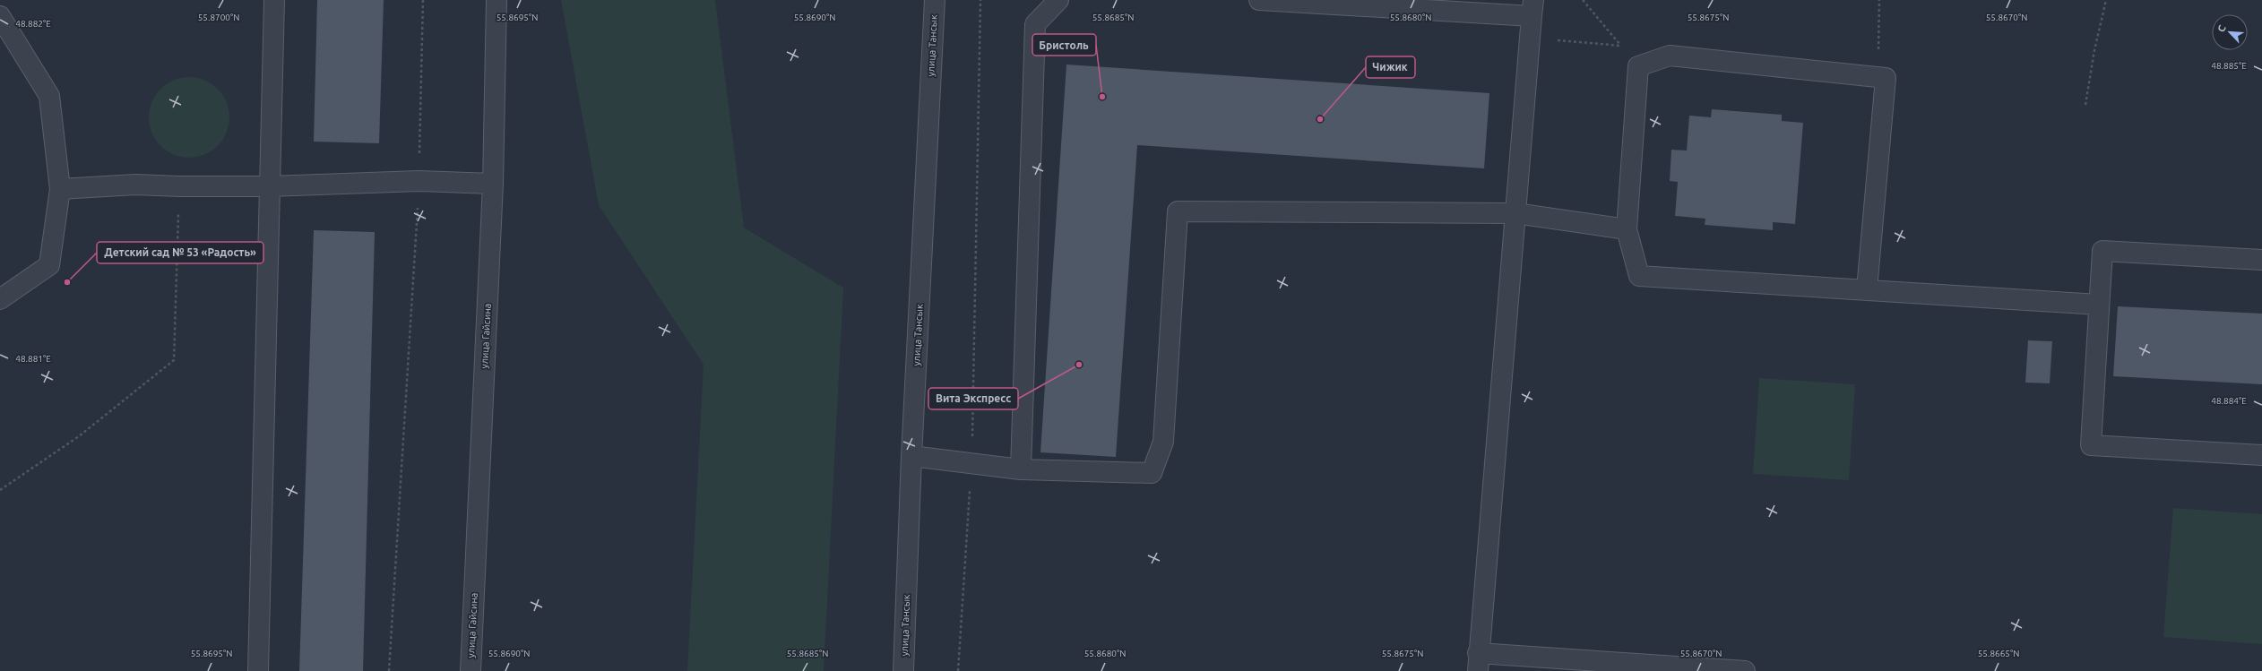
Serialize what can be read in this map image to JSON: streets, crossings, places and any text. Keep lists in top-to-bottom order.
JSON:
{
  "streets": {
    "street": ["улица Тансык", "улица Гайсина"]
  },
  "places": [
    "Бристоль",
    "Чижик",
    "Детский сад № 53 «Радость»",
    "Вита Экспресс"
  ],
  "north": "top left",
  "coordinates": [
    "55.8700°N",
    "55.8695°N",
    "55.8690°N",
    "55.8685°N",
    "55.8680°N",
    "55.8675°N",
    "55.8670°N",
    "48.882°E",
    "48.885°E",
    "48.881°E",
    "48.884°E",
    "55.8665°N"
  ]
}
